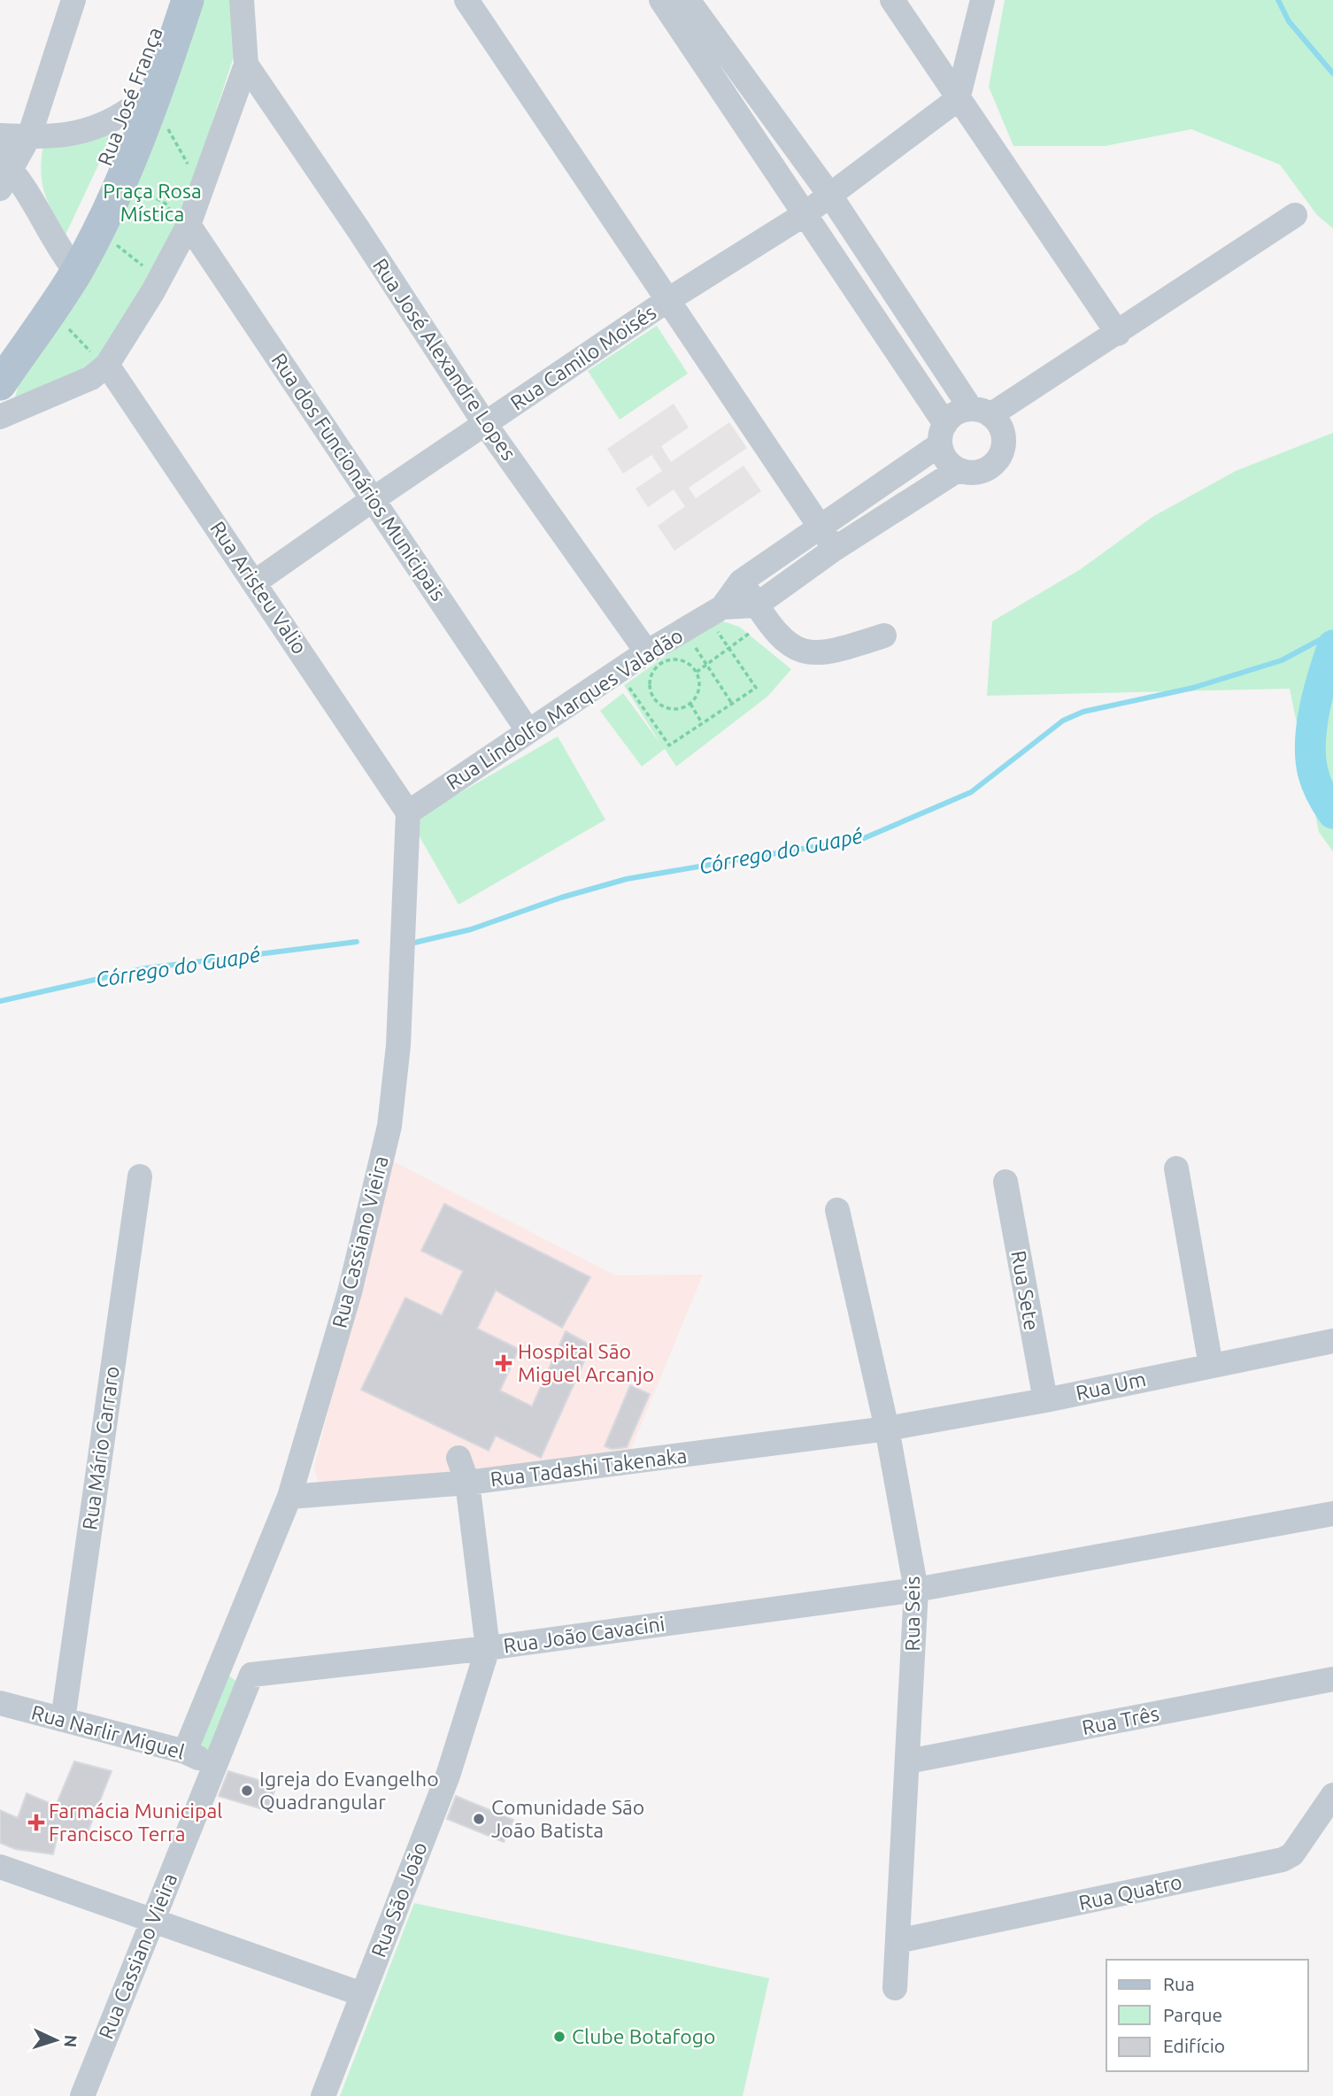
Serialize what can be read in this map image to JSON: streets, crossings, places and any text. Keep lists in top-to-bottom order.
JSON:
{
  "streets": {
    "main road": ["Rua José França"],
    "street": [
      "Rua Camilo Moisés",
      "Rua José Alexandre Lopes",
      "Rua dos Funcionários Municipais",
      "Rua Aristeu Valio",
      "Rua Lindolfo Marques Valadão",
      "Rua Cassiano Vieira",
      "Rua Sete",
      "Rua Um",
      "Rua Mário Carraro",
      "Rua Tadashi Takenaka",
      "Rua Seis",
      "Rua João Cavacini",
      "Rua Três",
      "Rua Narlir Miguel",
      "Rua Quatro",
      "Rua São João"
    ]
  },
  "crossings": [
    ["Rua Camilo Moisés", "Rua José Alexandre Lopes"],
    ["Rua Camilo Moisés", "Rua dos Funcionários Municipais"],
    ["Rua Camilo Moisés", "Rua Aristeu Valio"],
    ["Rua José Alexandre Lopes", "Rua Lindolfo Marques Valadão"],
    ["Rua dos Funcionários Municipais", "Rua Lindolfo Marques Valadão"],
    ["Rua Aristeu Valio", "Rua Lindolfo Marques Valadão"],
    ["Rua Aristeu Valio", "Rua Cassiano Vieira"],
    ["Rua Lindolfo Marques Valadão", "Rua Cassiano Vieira"],
    ["Rua Cassiano Vieira", "Rua Tadashi Takenaka"],
    ["Rua Cassiano Vieira", "Rua João Cavacini"],
    ["Rua Cassiano Vieira", "Rua Narlir Miguel"],
    ["Rua Sete", "Rua Um"],
    ["Rua Um", "Rua Tadashi Takenaka"],
    ["Rua Um", "Rua Seis"],
    ["Rua Mário Carraro", "Rua Narlir Miguel"],
    ["Rua Tadashi Takenaka", "Rua Seis"],
    ["Rua Tadashi Takenaka", "Rua São João"],
    ["Rua Seis", "Rua João Cavacini"],
    ["Rua Seis", "Rua Três"],
    ["Rua Seis", "Rua Quatro"],
    ["Rua João Cavacini", "Rua São João"]
  ],
  "water": ["Córrego do Guapé"],
  "parks": ["Praça Rosa Mística"],
  "places": {
    "health": ["Hospital São Miguel Arcanjo", "Farmácia Municipal Francisco Terra"],
    "other": ["Igreja do Evangelho Quadrangular", "Comunidade São João Batista", "Clube Botafogo"]
  },
  "legend": ["Rua", "Parque", "Edifício"],
  "north": "right"
}
